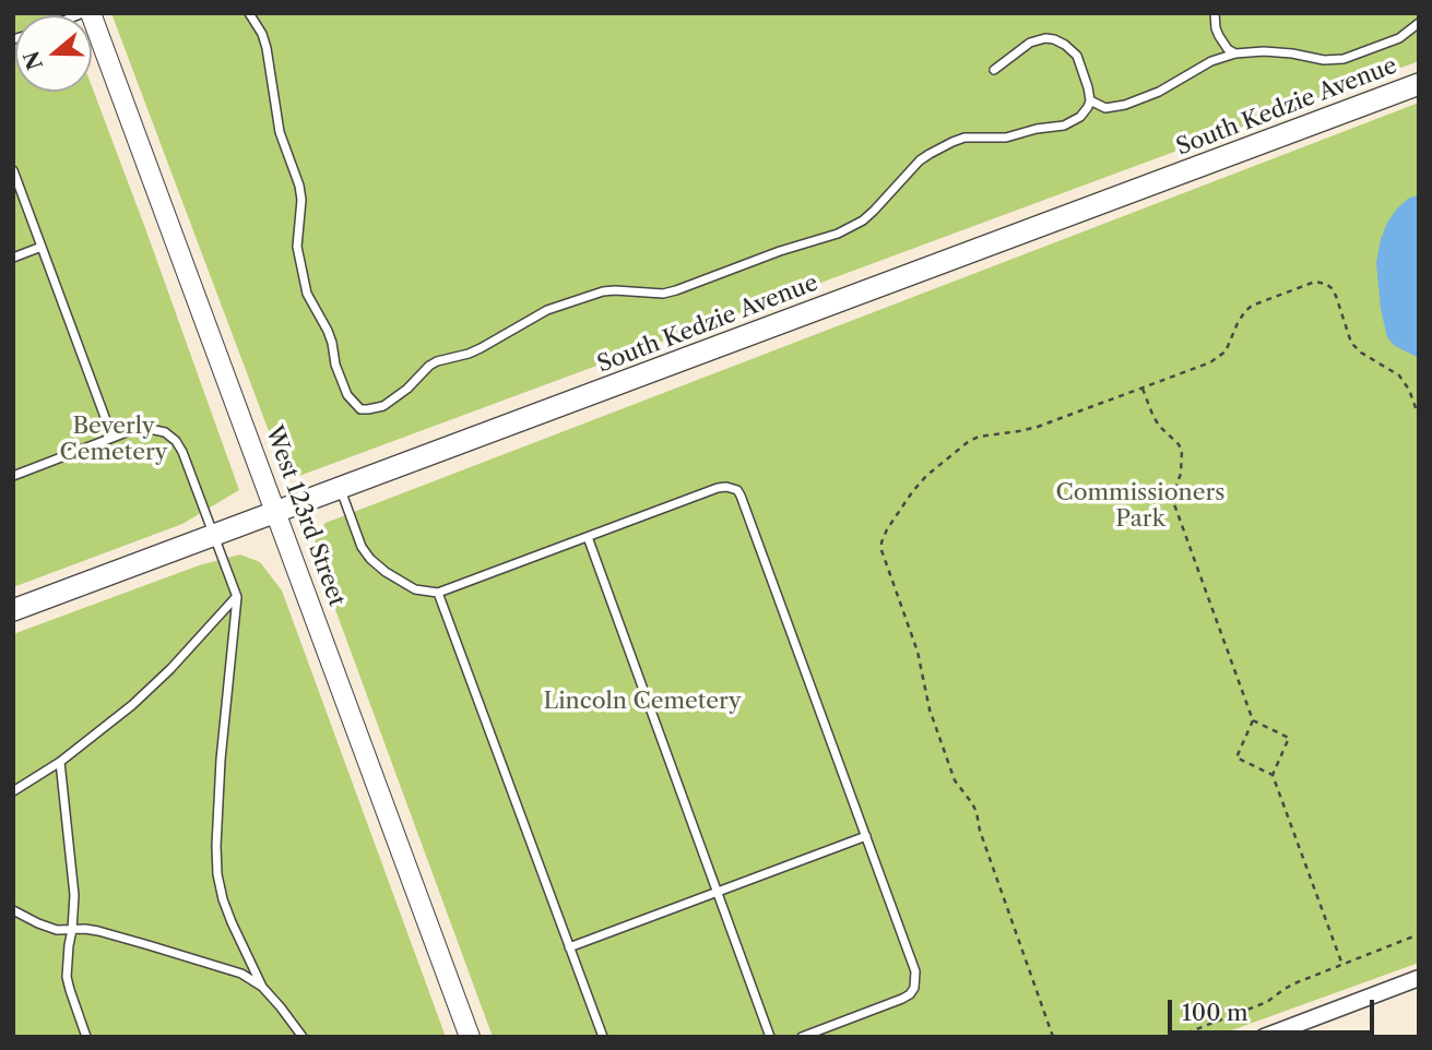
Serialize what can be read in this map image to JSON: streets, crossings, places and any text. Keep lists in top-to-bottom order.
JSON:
{
  "streets": {
    "main road": ["South Kedzie Avenue"],
    "street": ["West 123rd Street"]
  },
  "crossings": [
    ["South Kedzie Avenue", "West 123rd Street"]
  ],
  "parks": ["Beverly Cemetery", "Commissioners Park", "Lincoln Cemetery"],
  "scale_bar": "100 m",
  "north": "left"
}
